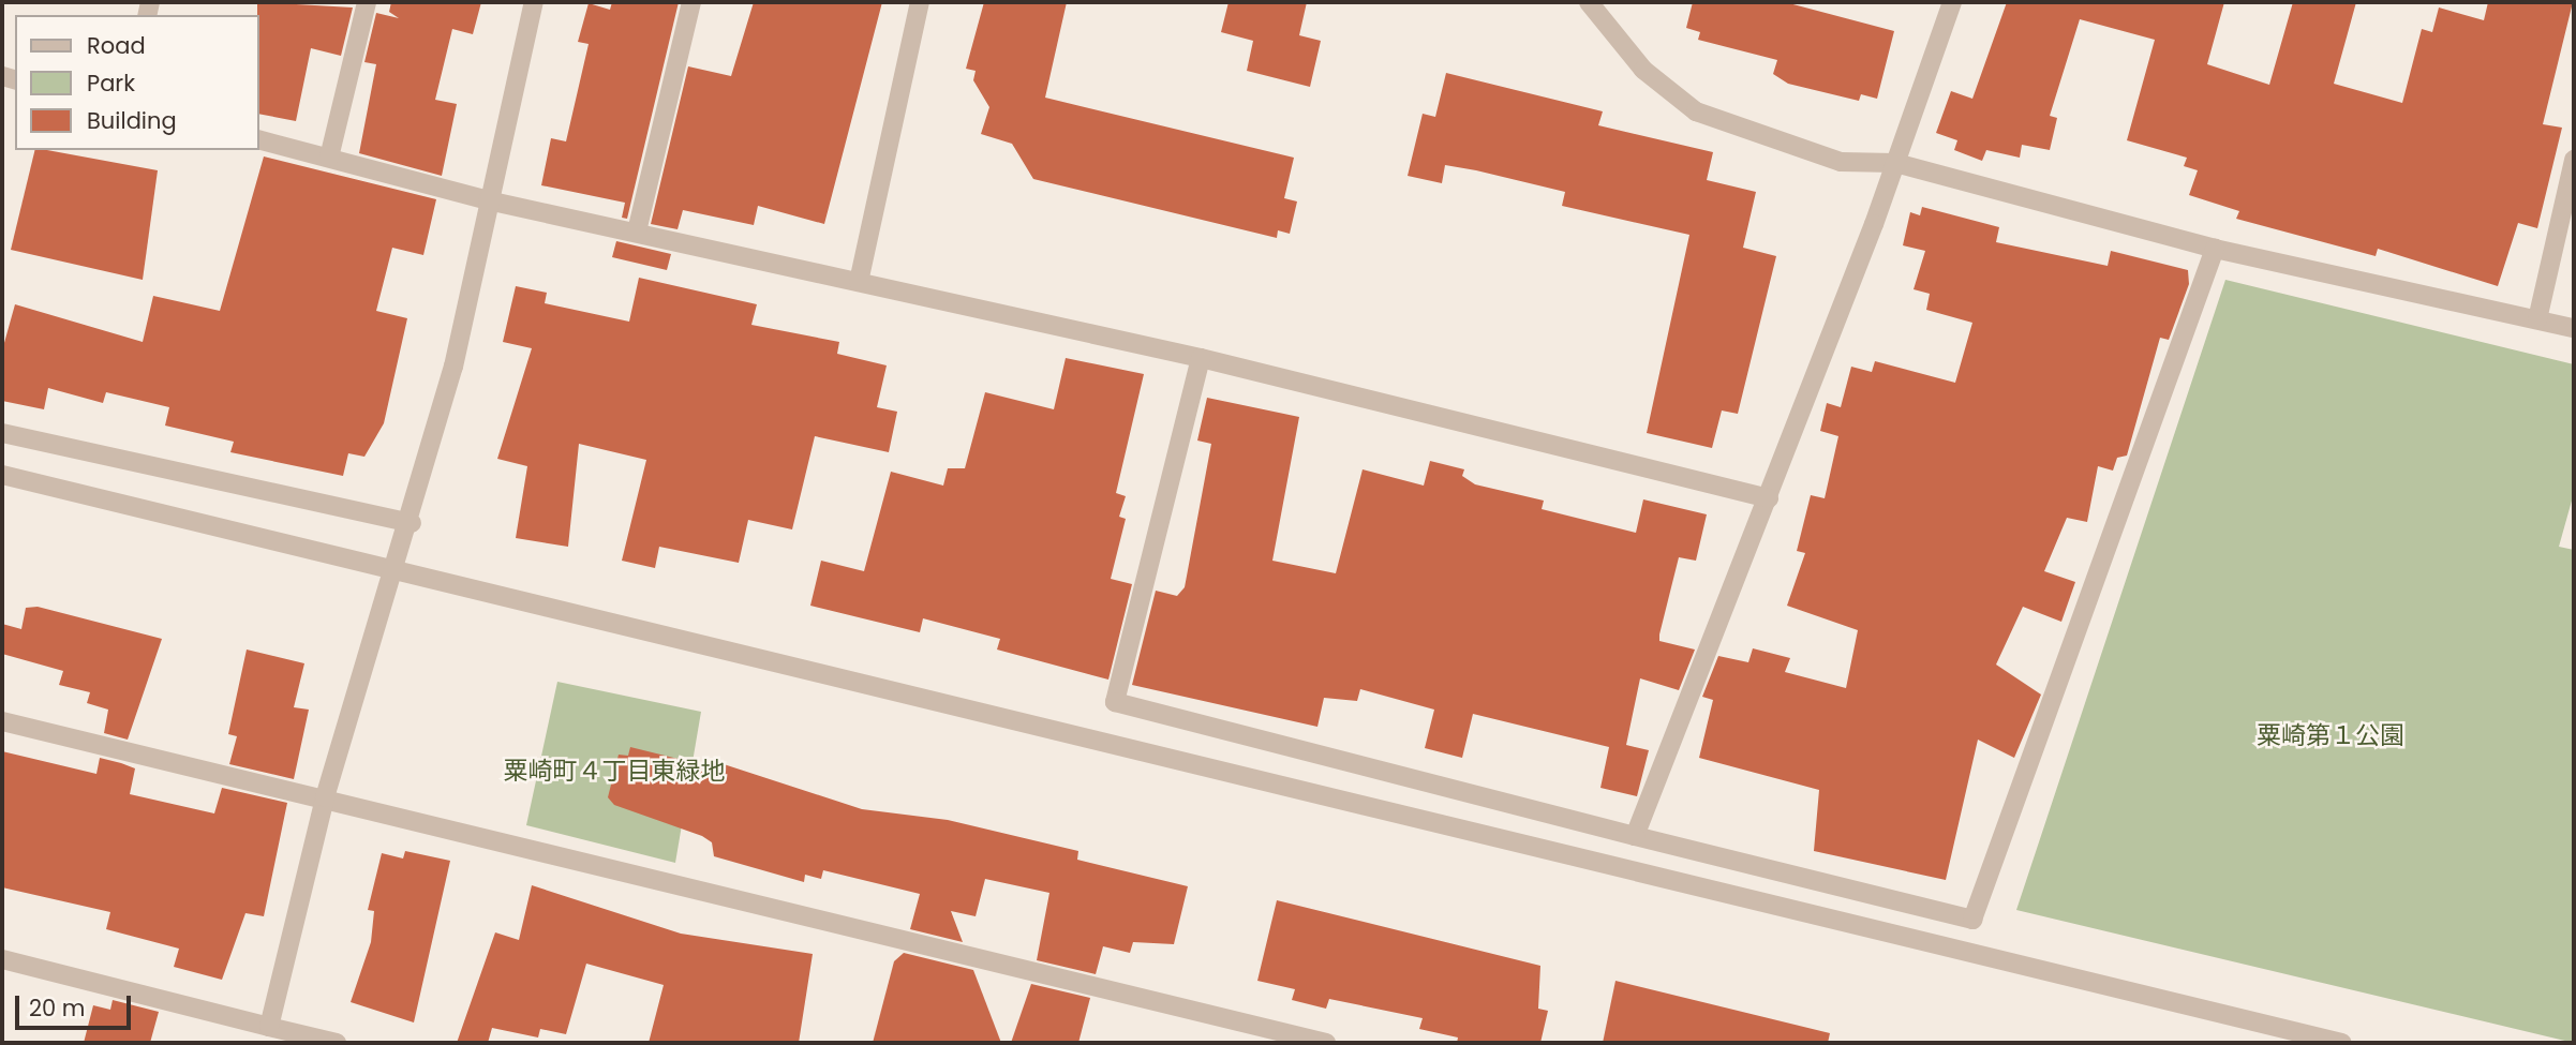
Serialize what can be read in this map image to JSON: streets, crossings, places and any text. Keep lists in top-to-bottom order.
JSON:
{
  "parks": ["粟崎第１公園", "粟崎町４丁目東緑地"],
  "legend": ["Road", "Park", "Building"],
  "scale_bar": "20 m"
}
